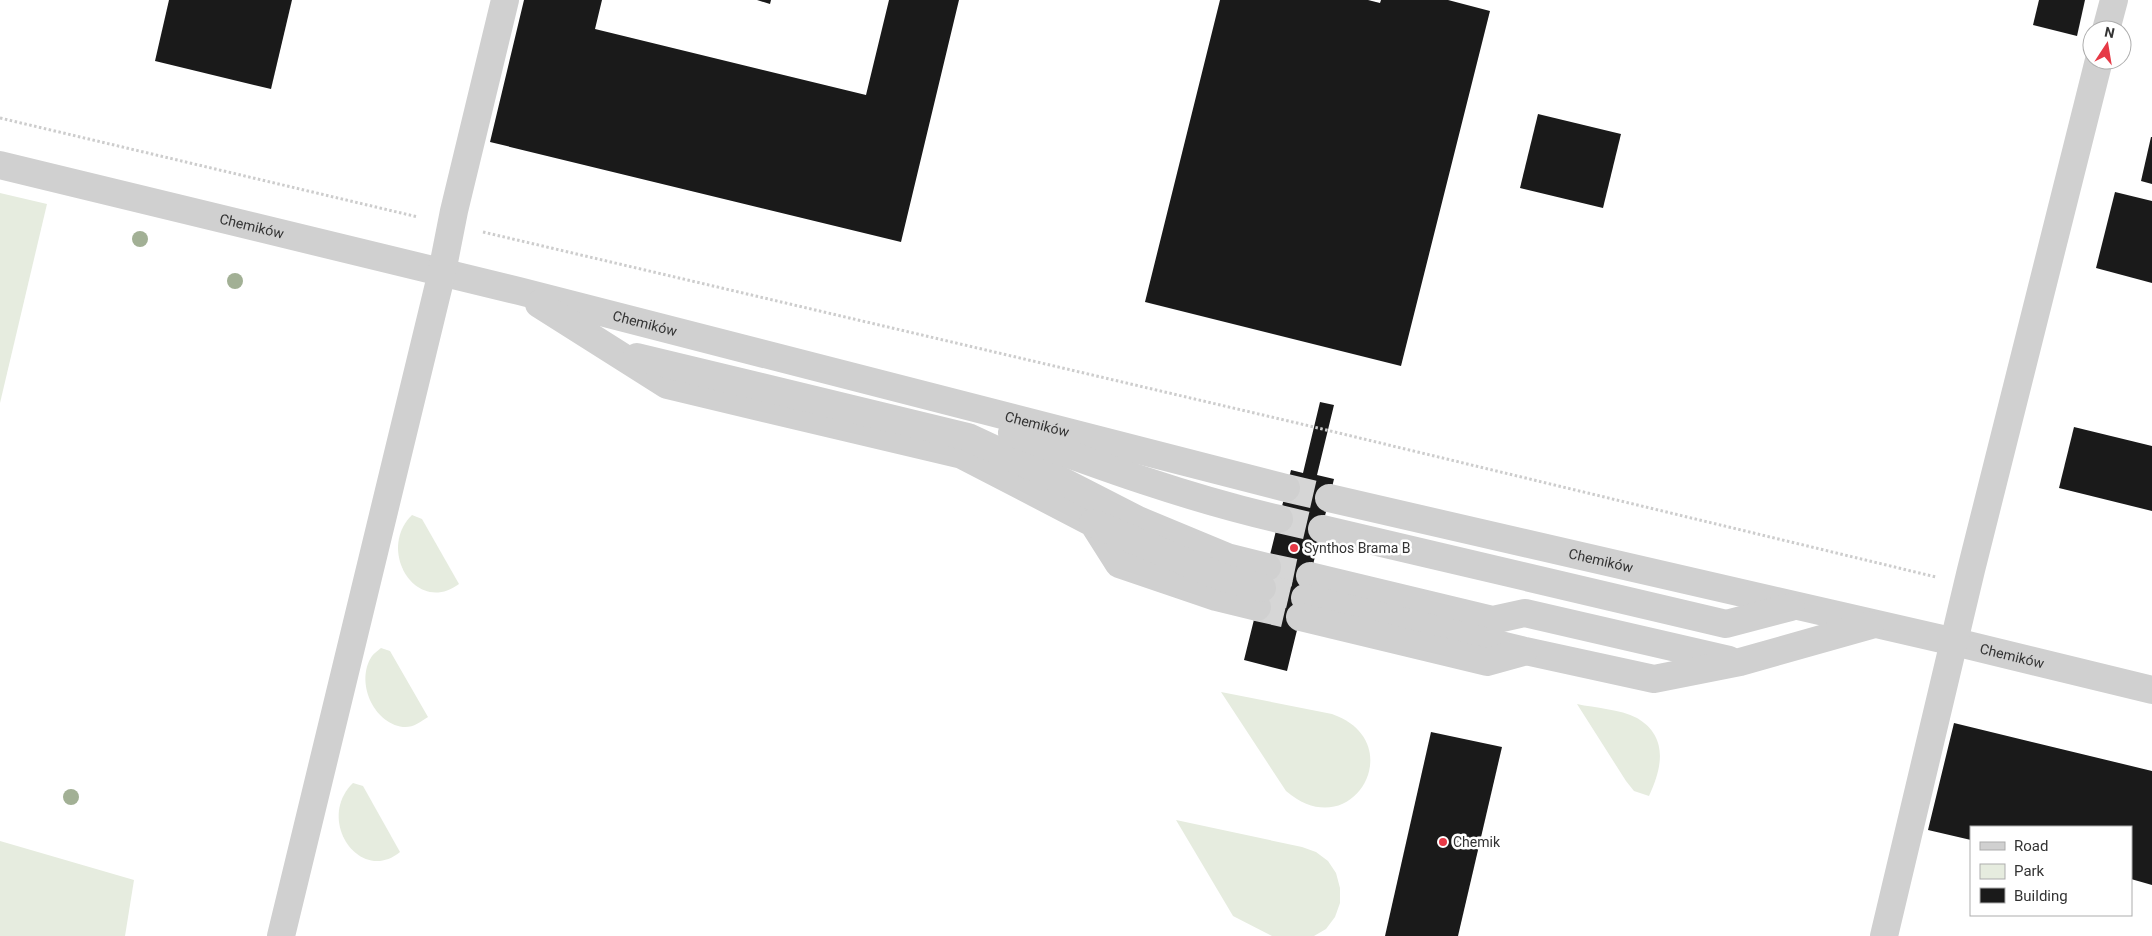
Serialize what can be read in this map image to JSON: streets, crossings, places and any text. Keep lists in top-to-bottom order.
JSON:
{
  "streets": {
    "lane": ["Chemików"]
  },
  "places": ["Synthos Brama B", "Chemik"],
  "legend": ["Road", "Park", "Building"],
  "north": "top"
}
